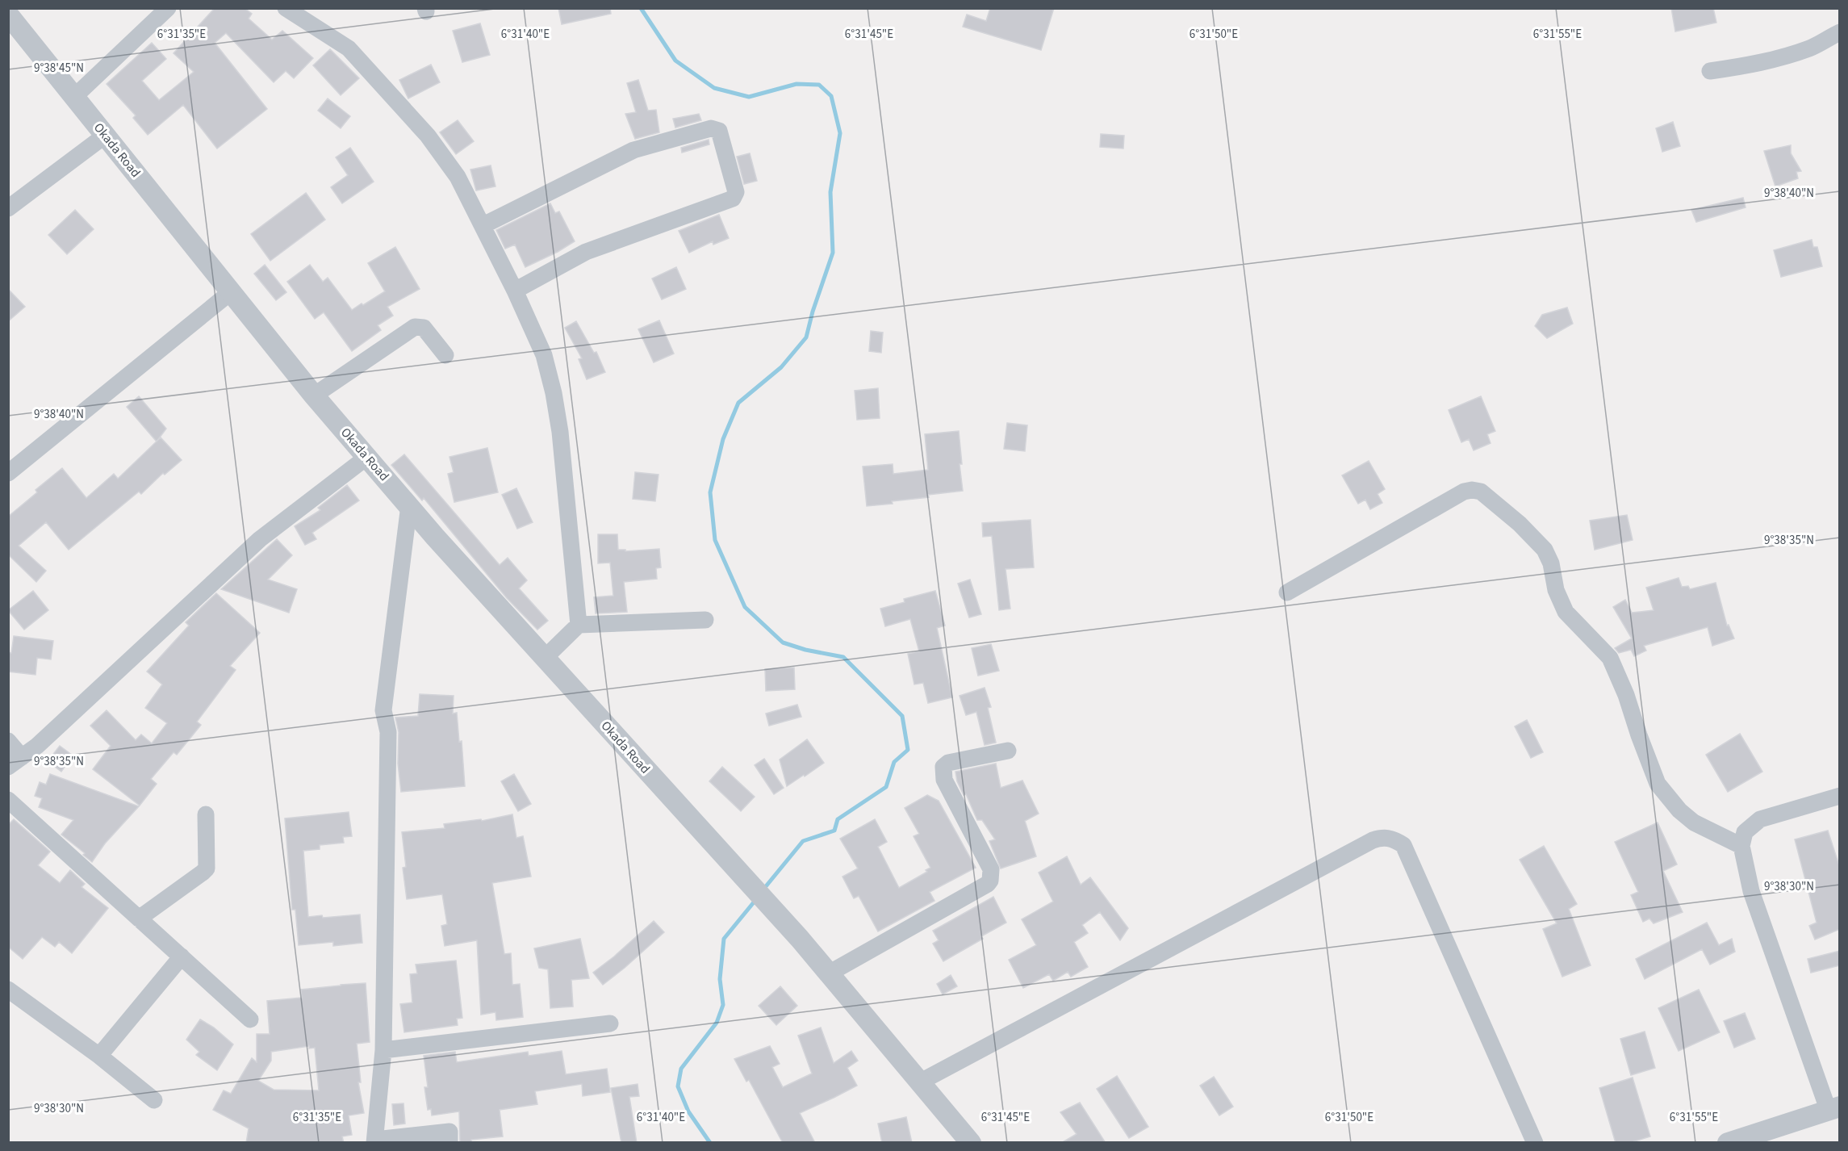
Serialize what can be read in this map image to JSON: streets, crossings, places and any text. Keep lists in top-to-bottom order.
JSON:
{
  "streets": {
    "street": ["Okada Road"]
  },
  "coordinates": [
    "6°31'35\"E",
    "6°31'40\"E",
    "6°31'45\"E",
    "6°31'50\"E",
    "6°31'55\"E",
    "9°38'45\"N",
    "9°38'40\"N",
    "9°38'35\"N",
    "9°38'30\"N"
  ]
}
